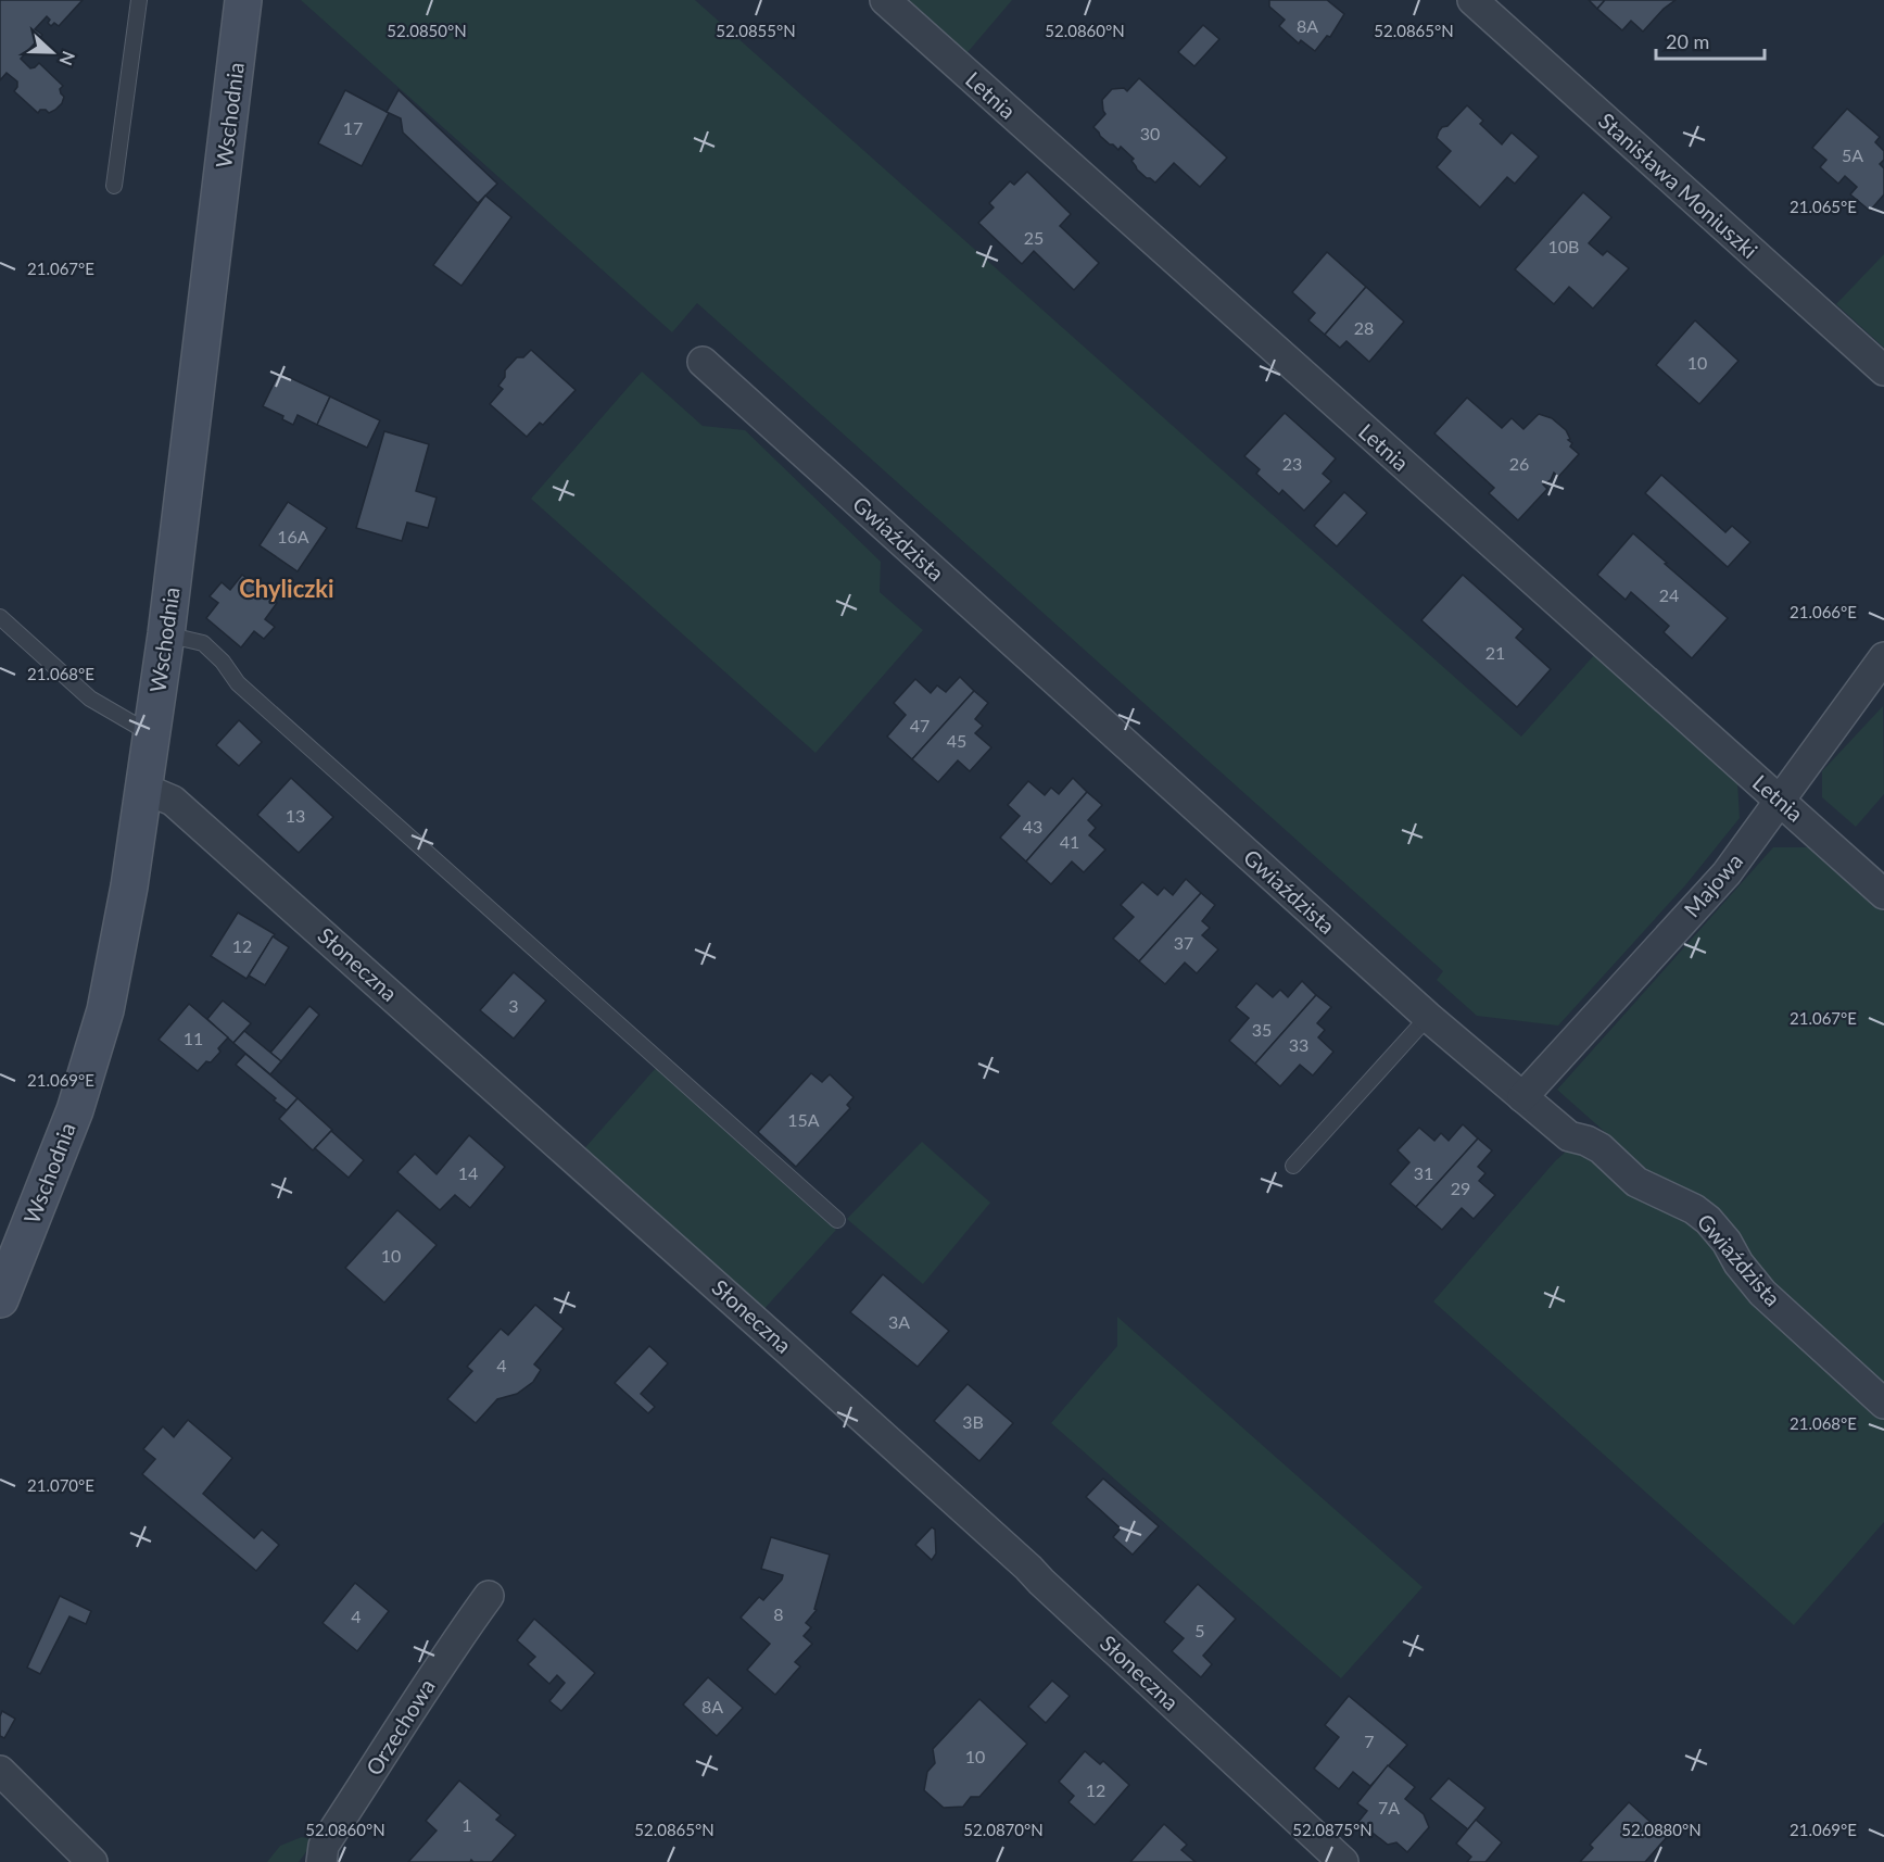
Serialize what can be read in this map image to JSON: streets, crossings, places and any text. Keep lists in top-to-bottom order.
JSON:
{
  "streets": {
    "main road": ["Wschodnia"],
    "street": [
      "Letnia",
      "Stanisława Moniuszki",
      "Gwiaździsta",
      "Majowa",
      "Słoneczna",
      "Orzechowa"
    ]
  },
  "crossings": [
    ["Letnia", "Majowa"],
    ["Wschodnia", "Słoneczna"],
    ["Gwiaździsta", "Majowa"]
  ],
  "districts": ["Chyliczki"],
  "house_numbers": [
    "8A",
    "17",
    "30",
    "5A",
    "25",
    "10B",
    "28",
    "10",
    "23",
    "26",
    "16A",
    "24",
    "21",
    "47",
    "45",
    "13",
    "43",
    "41",
    "37",
    "12",
    "3",
    "35",
    "11",
    "33",
    "15A",
    "14",
    "31",
    "29",
    "10",
    "3A",
    "4",
    "3B",
    "8",
    "4",
    "5",
    "8A",
    "7",
    "10",
    "12",
    "7A",
    "1"
  ],
  "scale_bar": "20 m",
  "north": "right",
  "coordinates": [
    "52.0850°N",
    "52.0855°N",
    "52.0860°N",
    "52.0865°N",
    "21.065°E",
    "21.067°E",
    "21.066°E",
    "21.068°E",
    "21.069°E",
    "21.070°E",
    "52.0870°N",
    "52.0875°N",
    "52.0880°N"
  ]
}
